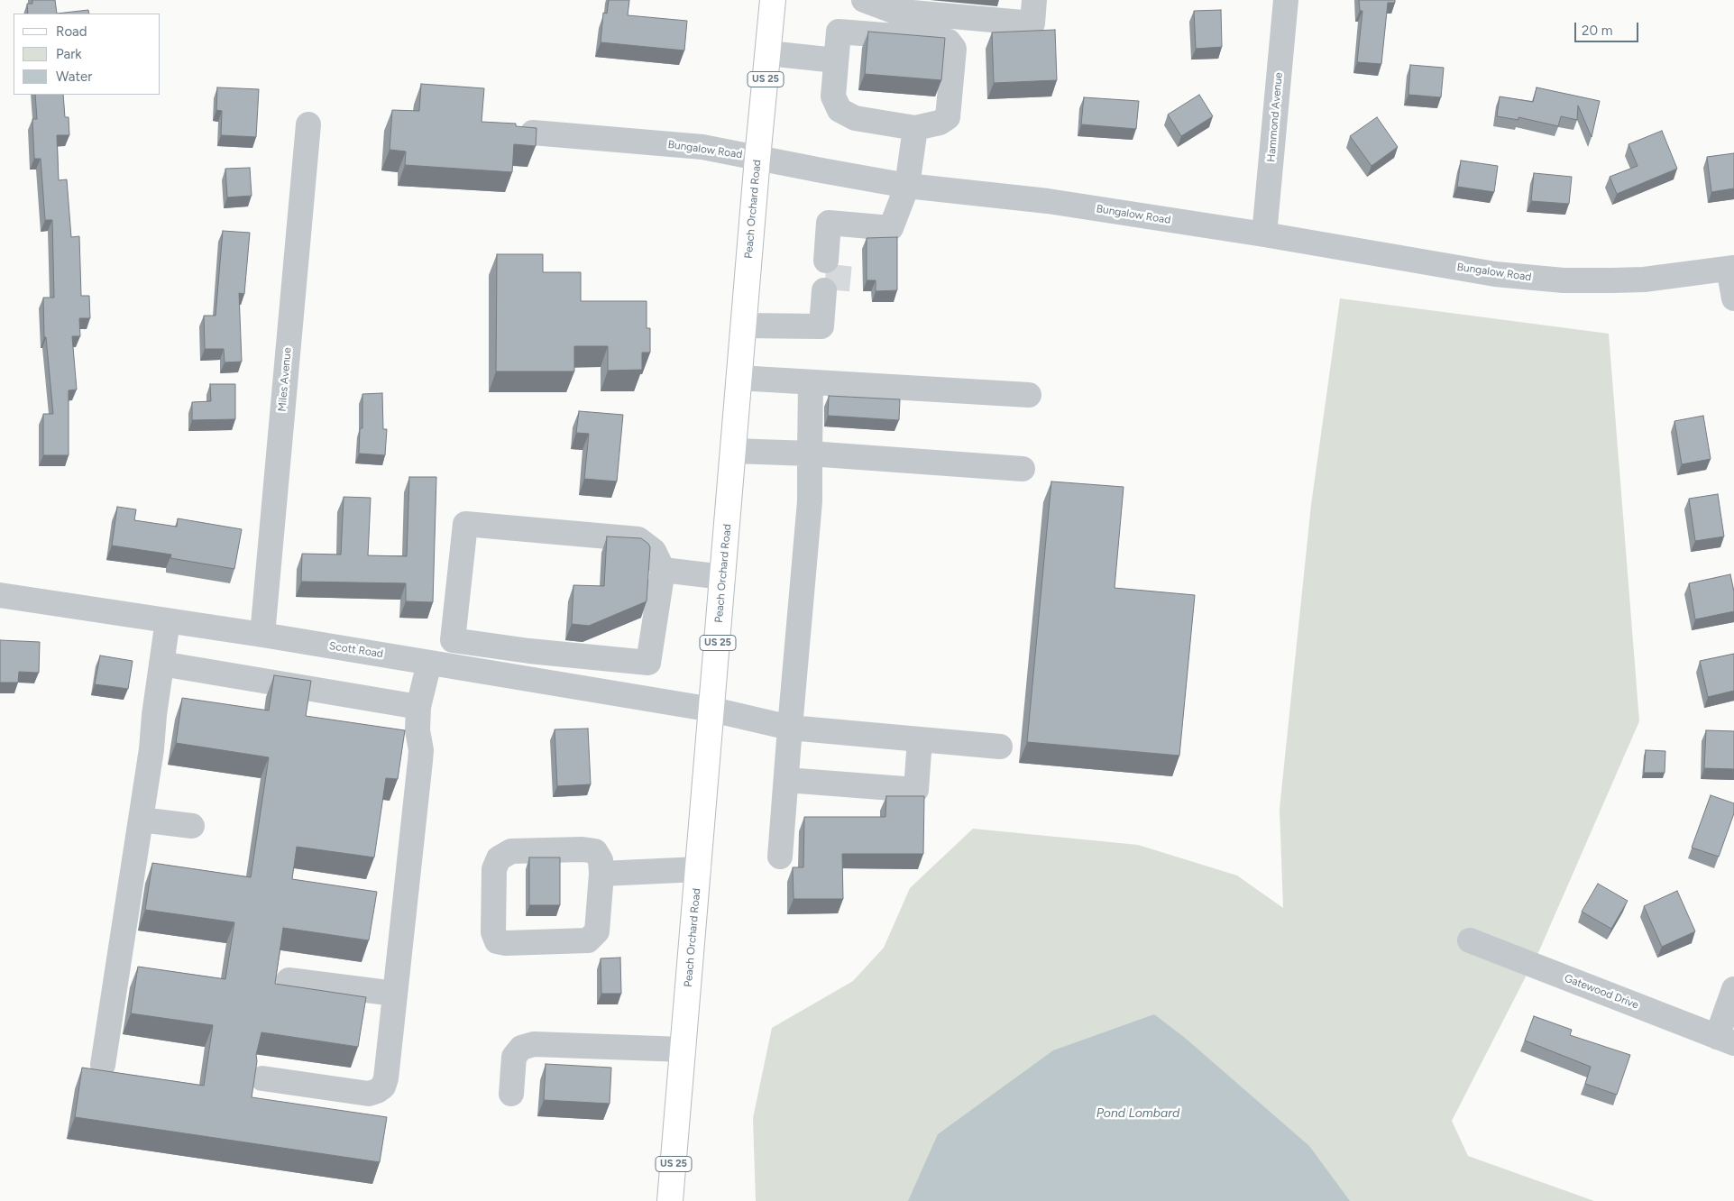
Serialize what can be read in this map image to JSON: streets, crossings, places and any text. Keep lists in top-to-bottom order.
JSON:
{
  "streets": {
    "main road": ["US 25", "Peach Orchard Road"],
    "street": [
      "Hammond Avenue",
      "Bungalow Road",
      "Miles Avenue",
      "Scott Road",
      "Gatewood Drive"
    ]
  },
  "crossings": [
    ["Hammond Avenue", "Bungalow Road"],
    ["Bungalow Road", "Peach Orchard Road"],
    ["Peach Orchard Road", "Scott Road"],
    ["Miles Avenue", "Scott Road"]
  ],
  "water": ["Pond Lombard"],
  "legend": ["Road", "Park", "Water"],
  "scale_bar": "20 m"
}
